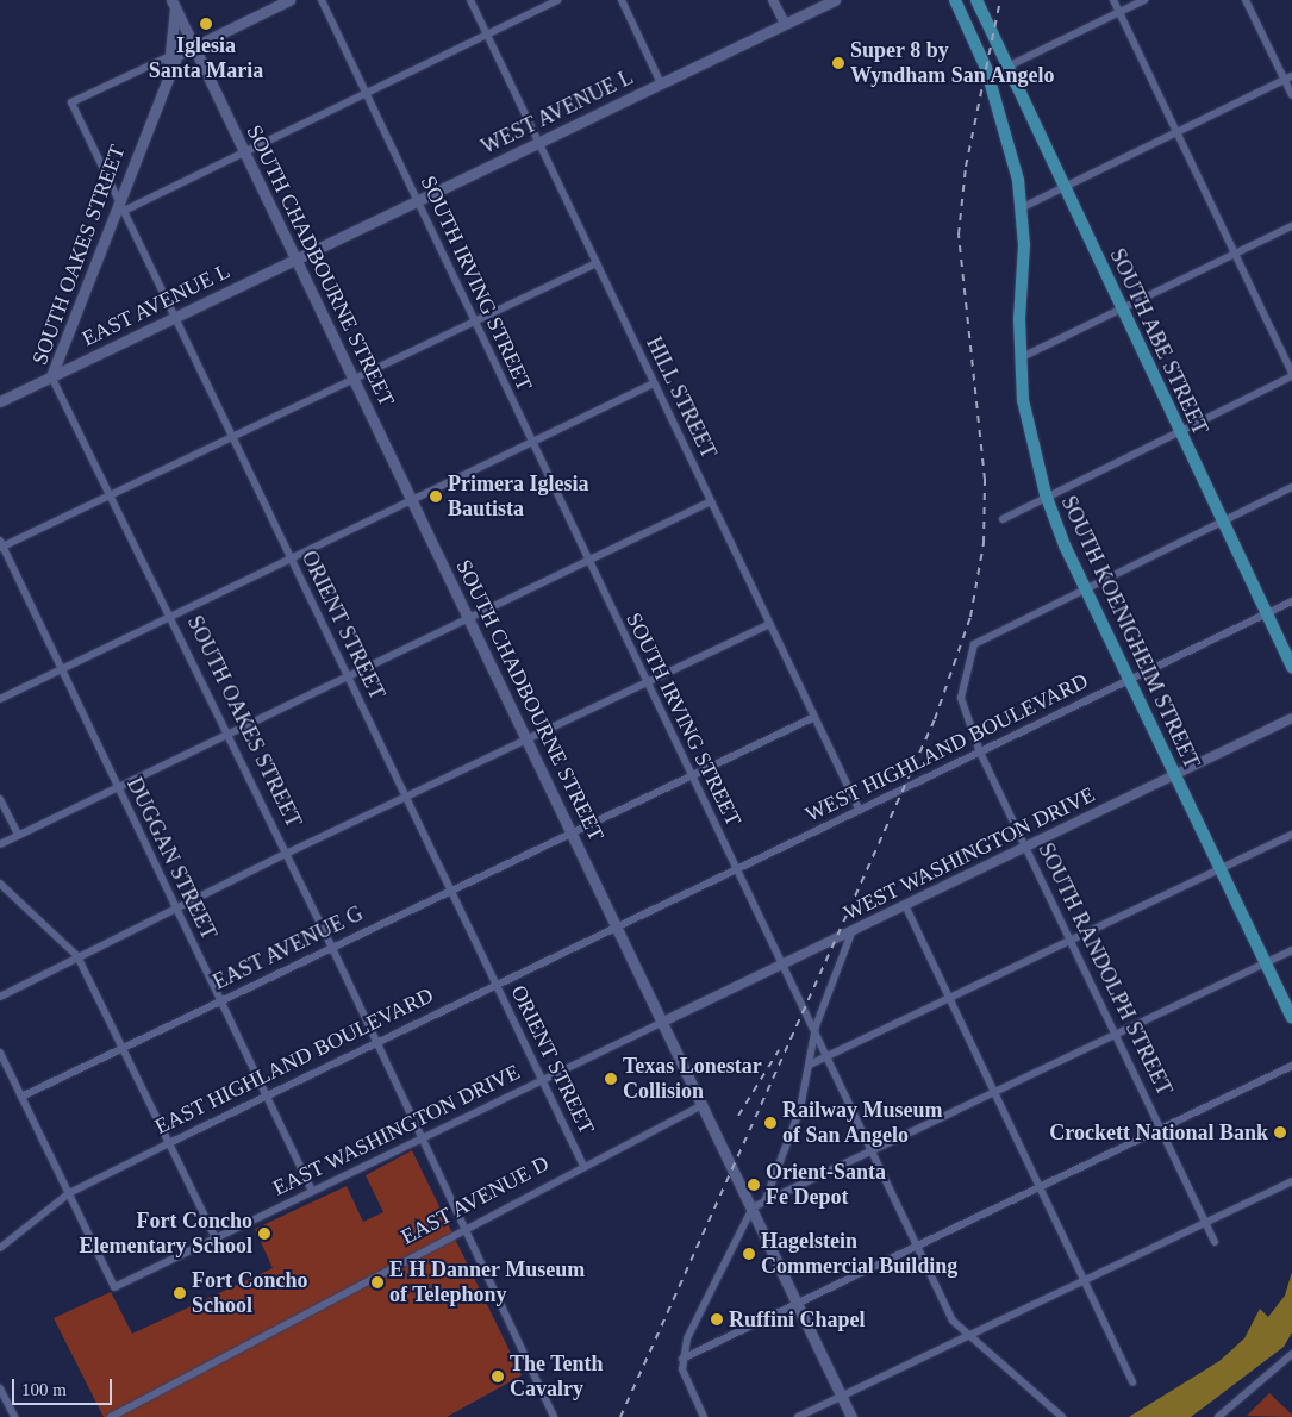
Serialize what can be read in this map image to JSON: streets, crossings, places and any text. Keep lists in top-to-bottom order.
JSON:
{
  "streets": {
    "main road": [
      "WEST AVENUE L",
      "SOUTH OAKES STREET",
      "SOUTH CHADBOURNE STREET",
      "EAST AVENUE L",
      "SOUTH ABE STREET",
      "SOUTH KOENIGHEIM STREET"
    ],
    "street": [
      "SOUTH IRVING STREET",
      "HILL STREET",
      "ORIENT STREET",
      "WEST HIGHLAND BOULEVARD",
      "WEST WASHINGTON DRIVE",
      "DUGGAN STREET",
      "EAST AVENUE G",
      "SOUTH RANDOLPH STREET",
      "EAST HIGHLAND BOULEVARD",
      "EAST WASHINGTON DRIVE",
      "EAST AVENUE D"
    ]
  },
  "crossings": [
    ["WEST AVENUE L", "SOUTH CHADBOURNE STREET"],
    ["WEST AVENUE L", "SOUTH IRVING STREET"],
    ["WEST AVENUE L", "EAST AVENUE L"],
    ["WEST AVENUE L", "HILL STREET"],
    ["SOUTH OAKES STREET", "EAST AVENUE L"],
    ["SOUTH OAKES STREET", "ORIENT STREET"],
    ["SOUTH OAKES STREET", "EAST AVENUE G"],
    ["SOUTH OAKES STREET", "EAST HIGHLAND BOULEVARD"],
    ["SOUTH OAKES STREET", "EAST WASHINGTON DRIVE"],
    ["SOUTH OAKES STREET", "EAST AVENUE D"],
    ["SOUTH CHADBOURNE STREET", "EAST AVENUE L"],
    ["SOUTH CHADBOURNE STREET", "WEST HIGHLAND BOULEVARD"],
    ["SOUTH CHADBOURNE STREET", "WEST WASHINGTON DRIVE"],
    ["SOUTH CHADBOURNE STREET", "EAST AVENUE G"],
    ["SOUTH CHADBOURNE STREET", "EAST HIGHLAND BOULEVARD"],
    ["SOUTH CHADBOURNE STREET", "EAST WASHINGTON DRIVE"],
    ["SOUTH CHADBOURNE STREET", "EAST AVENUE D"],
    ["SOUTH IRVING STREET", "WEST HIGHLAND BOULEVARD"],
    ["SOUTH IRVING STREET", "WEST WASHINGTON DRIVE"],
    ["SOUTH IRVING STREET", "EAST AVENUE G"],
    ["EAST AVENUE L", "ORIENT STREET"],
    ["SOUTH ABE STREET", "WEST HIGHLAND BOULEVARD"],
    ["HILL STREET", "WEST HIGHLAND BOULEVARD"],
    ["HILL STREET", "EAST AVENUE G"],
    ["ORIENT STREET", "EAST AVENUE G"],
    ["ORIENT STREET", "EAST HIGHLAND BOULEVARD"],
    ["ORIENT STREET", "EAST WASHINGTON DRIVE"],
    ["ORIENT STREET", "EAST AVENUE D"],
    ["SOUTH KOENIGHEIM STREET", "WEST HIGHLAND BOULEVARD"],
    ["SOUTH KOENIGHEIM STREET", "WEST WASHINGTON DRIVE"],
    ["SOUTH KOENIGHEIM STREET", "SOUTH RANDOLPH STREET"],
    ["WEST HIGHLAND BOULEVARD", "SOUTH RANDOLPH STREET"],
    ["WEST HIGHLAND BOULEVARD", "EAST HIGHLAND BOULEVARD"],
    ["WEST WASHINGTON DRIVE", "SOUTH RANDOLPH STREET"],
    ["WEST WASHINGTON DRIVE", "EAST WASHINGTON DRIVE"],
    ["DUGGAN STREET", "EAST AVENUE G"],
    ["DUGGAN STREET", "EAST HIGHLAND BOULEVARD"],
    ["DUGGAN STREET", "EAST WASHINGTON DRIVE"],
    ["EAST HIGHLAND BOULEVARD", "EAST WASHINGTON DRIVE"]
  ],
  "places": [
    "Iglesia Santa Maria",
    "Super 8 by Wyndham San Angelo",
    "Primera Iglesia Bautista",
    "Texas Lonestar Collision",
    "Railway Museum of San Angelo",
    "Crockett National Bank",
    "Orient-Santa Fe Depot",
    "Fort Concho Elementary School",
    "Hagelstein Commercial Building",
    "E H Danner Museum of Telephony",
    "Fort Concho School",
    "Ruffini Chapel",
    "The Tenth Cavalry"
  ],
  "scale_bar": "100 m"
}
